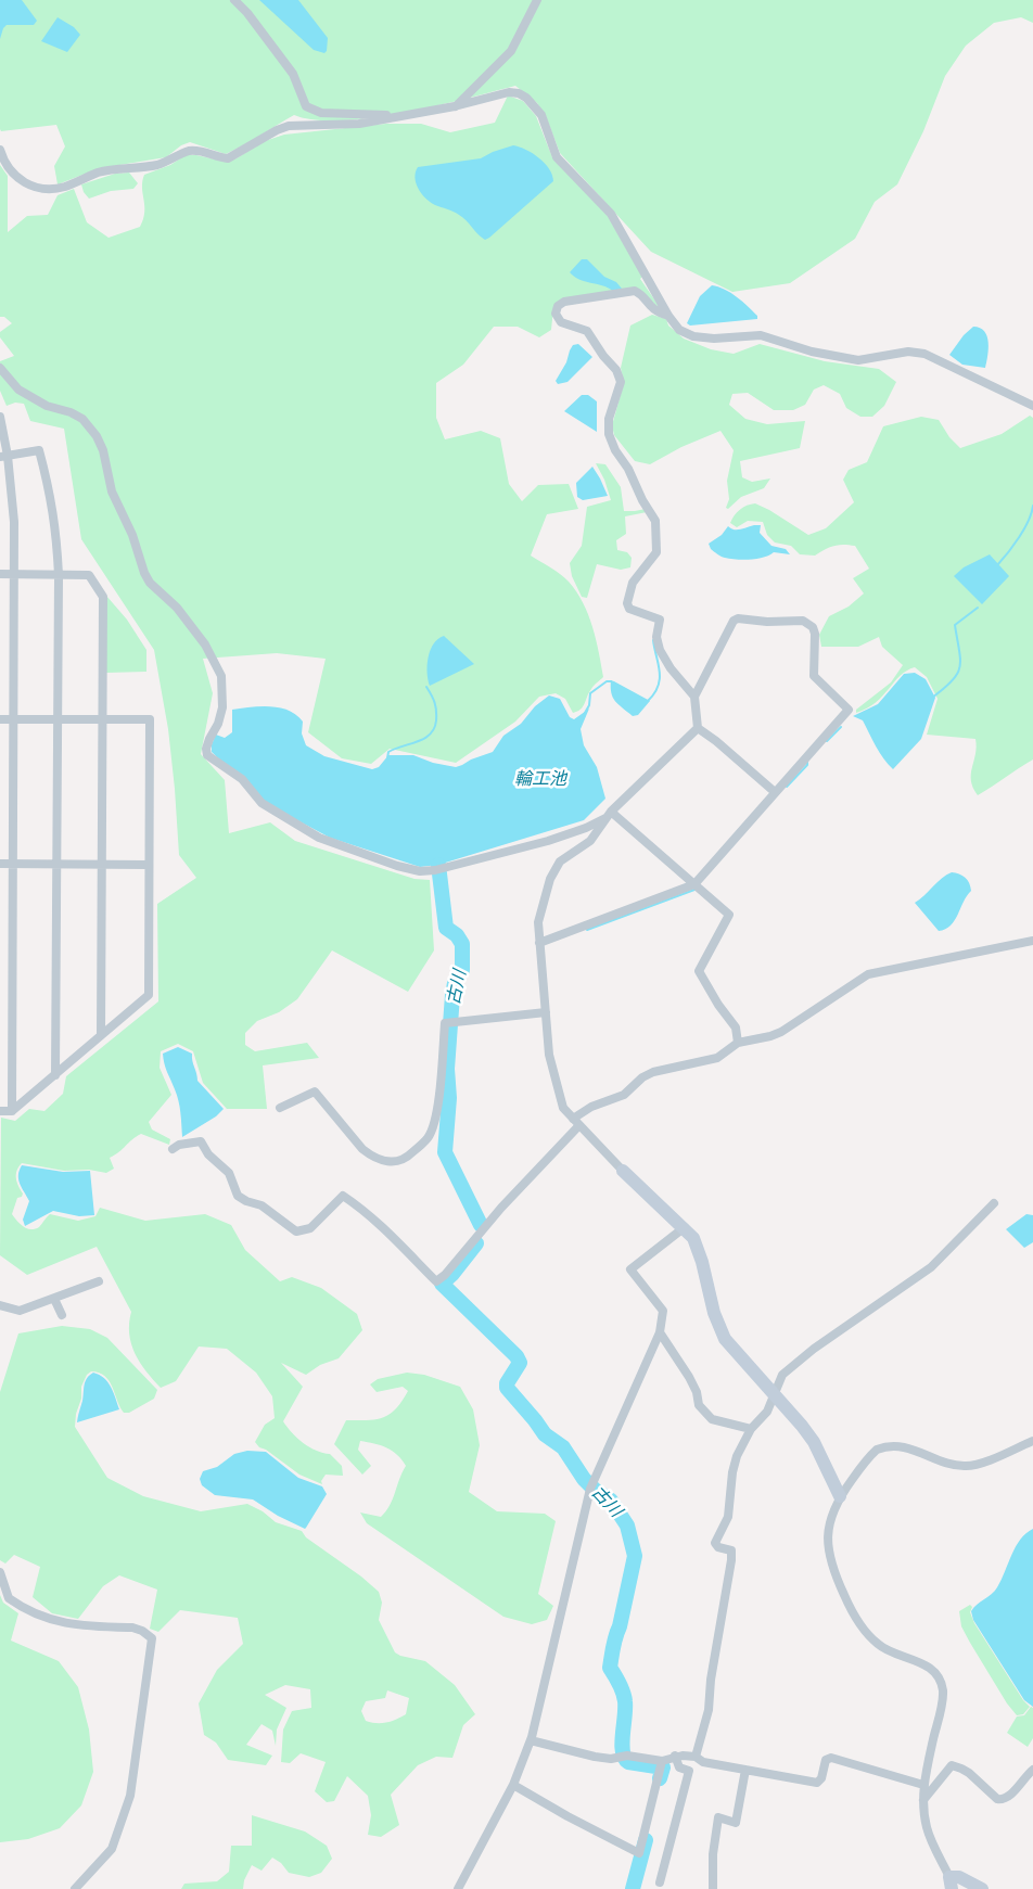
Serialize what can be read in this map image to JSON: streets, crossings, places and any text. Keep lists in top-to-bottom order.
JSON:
{
  "water": ["輪工池", "古川"]
}
